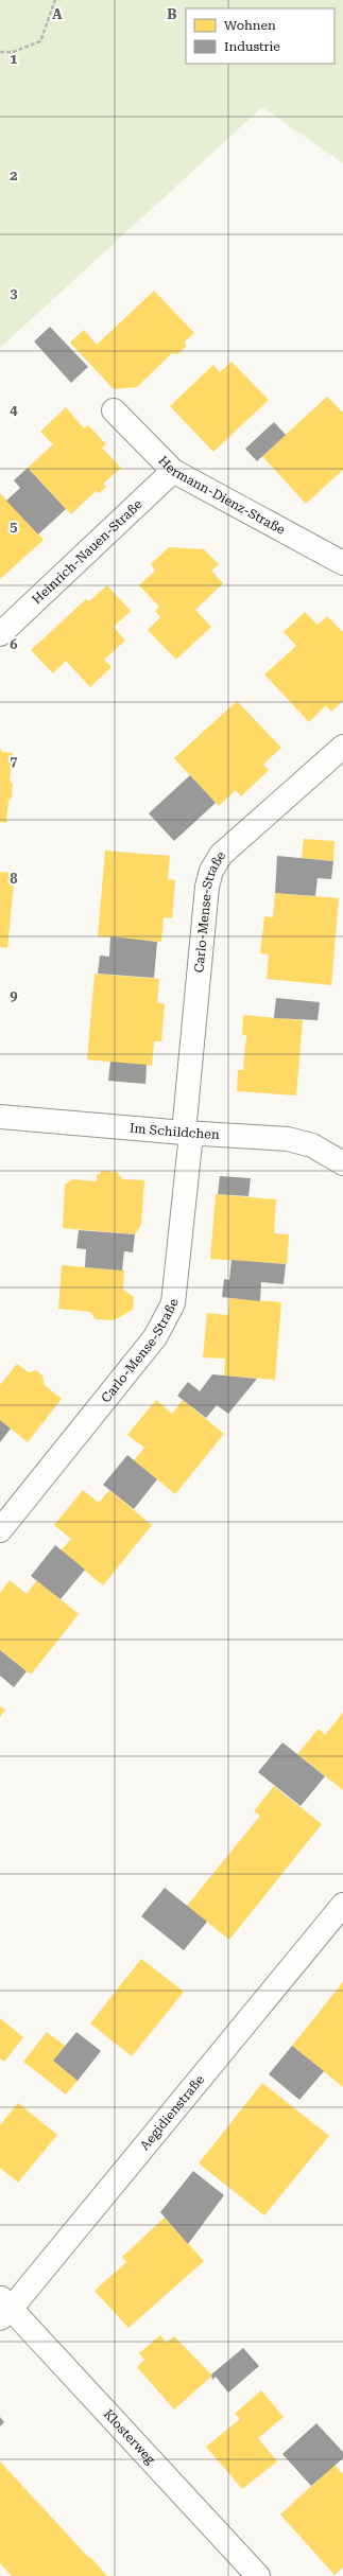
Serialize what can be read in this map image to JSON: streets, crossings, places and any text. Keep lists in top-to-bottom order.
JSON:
{
  "streets": {
    "street": [
      "Hermann-Dienz-Straße",
      "Heinrich-Nauen-Straße",
      "Carlo-Mense-Straße",
      "Im Schildchen",
      "Aegidienstraße",
      "Klosterweg"
    ]
  },
  "crossings": [
    ["Hermann-Dienz-Straße", "Heinrich-Nauen-Straße"],
    ["Carlo-Mense-Straße", "Im Schildchen"],
    ["Aegidienstraße", "Klosterweg"]
  ],
  "legend": ["Wohnen", "Industrie"],
  "grid": {
    "columns": ["A", "B"],
    "rows": [
      "1",
      "2",
      "3",
      "4",
      "5",
      "6",
      "7",
      "8",
      "9"
    ]
  }
}
